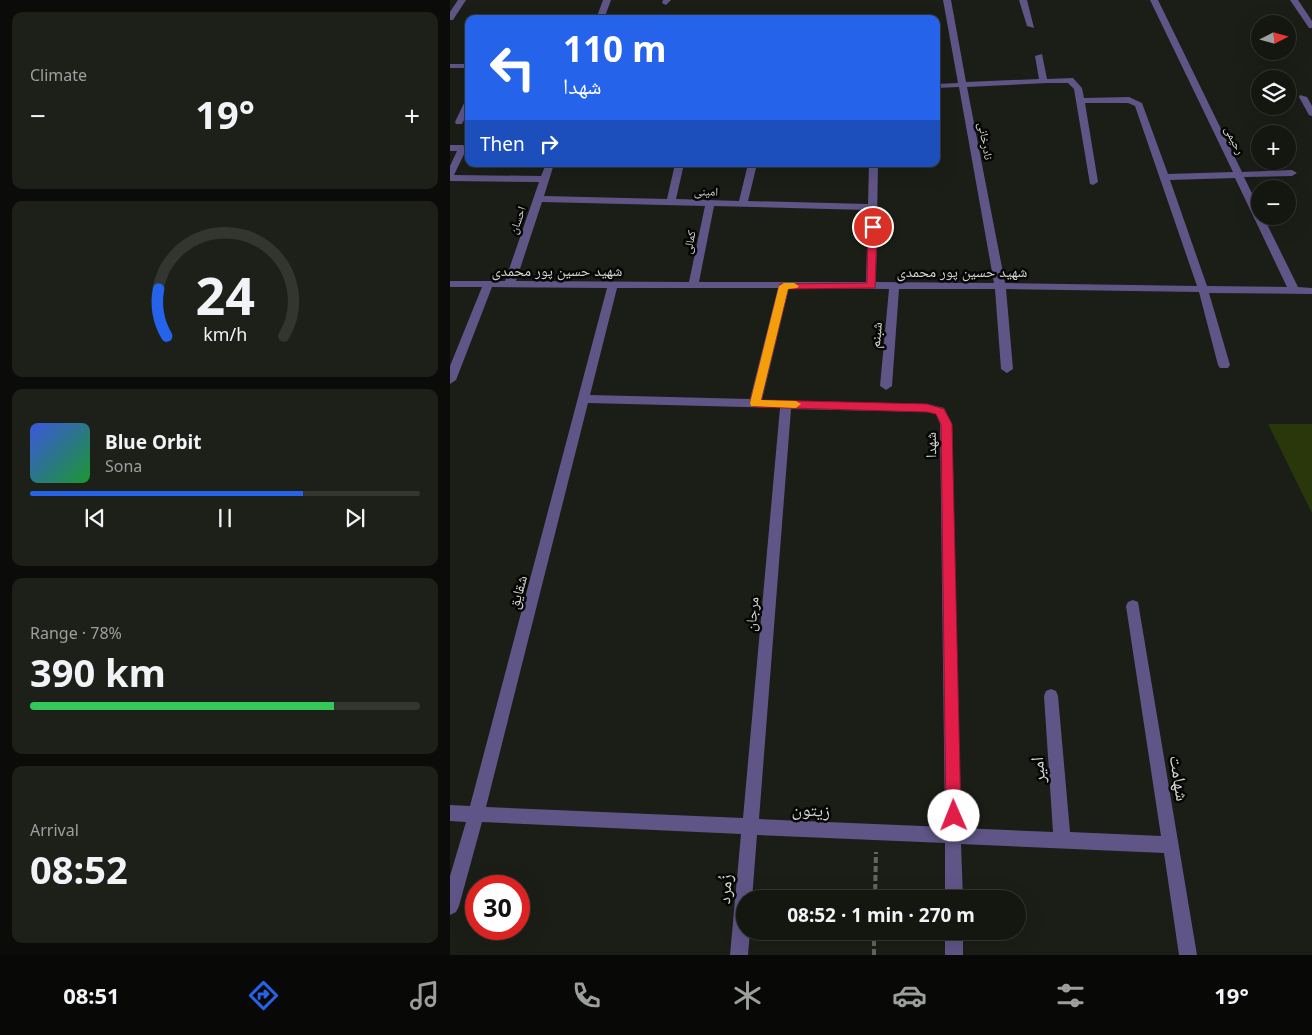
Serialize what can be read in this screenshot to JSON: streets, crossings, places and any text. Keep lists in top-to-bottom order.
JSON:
{
  "streets": {
    "street": [
      "رحیمی",
      "نادرخانی",
      "امینی",
      "احسان",
      "کمالی",
      "شهید حسین پور محمدی",
      "شبنم",
      "شهدا",
      "شقایق",
      "مرجان",
      "امیر",
      "شهامت",
      "زیتون",
      "زُمرد"
    ]
  },
  "crossings": [
    ["رحیمی", "شهید حسین پور محمدی"],
    ["نادرخانی", "شهید حسین پور محمدی"],
    ["امینی", "احسان"],
    ["امینی", "کمالی"],
    ["احسان", "شهید حسین پور محمدی"],
    ["کمالی", "شهید حسین پور محمدی"],
    ["شهید حسین پور محمدی", "شبنم"],
    ["شهید حسین پور محمدی", "شقایق"],
    ["شهدا", "شقایق"],
    ["شهدا", "مرجان"],
    ["شهدا", "زیتون"],
    ["شقایق", "زیتون"],
    ["مرجان", "زیتون"],
    ["مرجان", "زُمرد"],
    ["امیر", "زیتون"],
    ["شهامت", "زیتون"],
    ["زیتون", "زُمرد"]
  ],
  "north": "right",
  "page": {
    "tile": [
      "Climate",
      ["Range · 78%", "390 km"],
      ["Arrival", "08:52"]
    ],
    "map_buttons": ["+", "−"],
    "turn": ["110 m", "شهدا"],
    "heat": ["−", "19°", "+"],
    "then": "Then",
    "song": ["Blue Orbit", "Sona"],
    "limit": "30",
    "trip": "08:52 · 1 min · 270 m",
    "tabs": ["08:51", "19°"],
    "gauge": ["24", "km/h"]
  }
}
